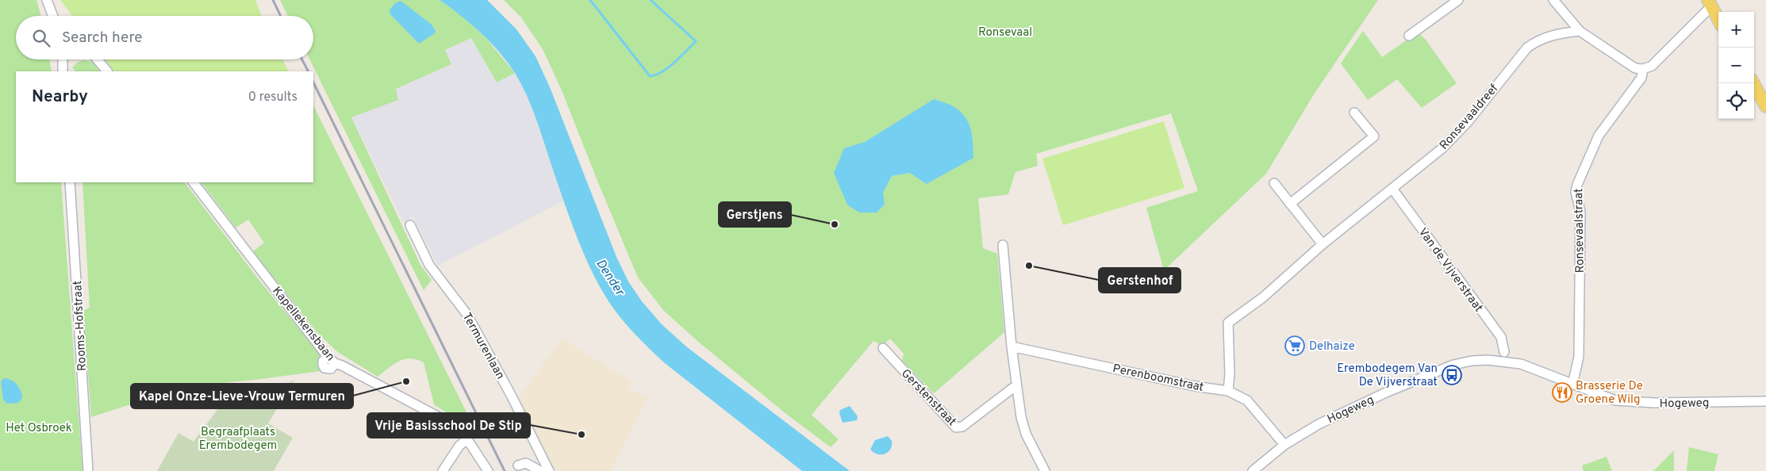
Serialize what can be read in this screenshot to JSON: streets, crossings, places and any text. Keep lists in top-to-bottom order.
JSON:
{
  "streets": {
    "street": [
      "Ronsevaaldreef",
      "Ronsevaalstraat",
      "Van de Vijverstraat",
      "Kapellekensbaan",
      "Rooms-Hofstraat",
      "Termurenlaan",
      "Perenboomstraat",
      "Gerstenstraat",
      "Hogeweg"
    ]
  },
  "crossings": [
    ["Ronsevaaldreef", "Van de Vijverstraat"],
    ["Ronsevaaldreef", "Perenboomstraat"],
    ["Ronsevaalstraat", "Hogeweg"],
    ["Van de Vijverstraat", "Hogeweg"],
    ["Perenboomstraat", "Hogeweg"]
  ],
  "water": ["Dender"],
  "parks": ["Ronsevaal", "Het Osbroek", "Begraafplaats Erembodegem"],
  "places": {
    "other": [
      "Gerstjens",
      "Gerstenhof",
      "Kapel Onze-Lieve-Vrouw Termuren",
      "Vrije Basisschool De Stip"
    ],
    "supermarket": ["Delhaize"],
    "bus stop": ["Erembodegem Van De Vijverstraat"],
    "restaurant": ["Brasserie De Groene Wilg"]
  },
  "page": {
    "map_buttons": ["+", "−"],
    "search": "Search here",
    "heading": ["Nearby", "0 results"]
  }
}
